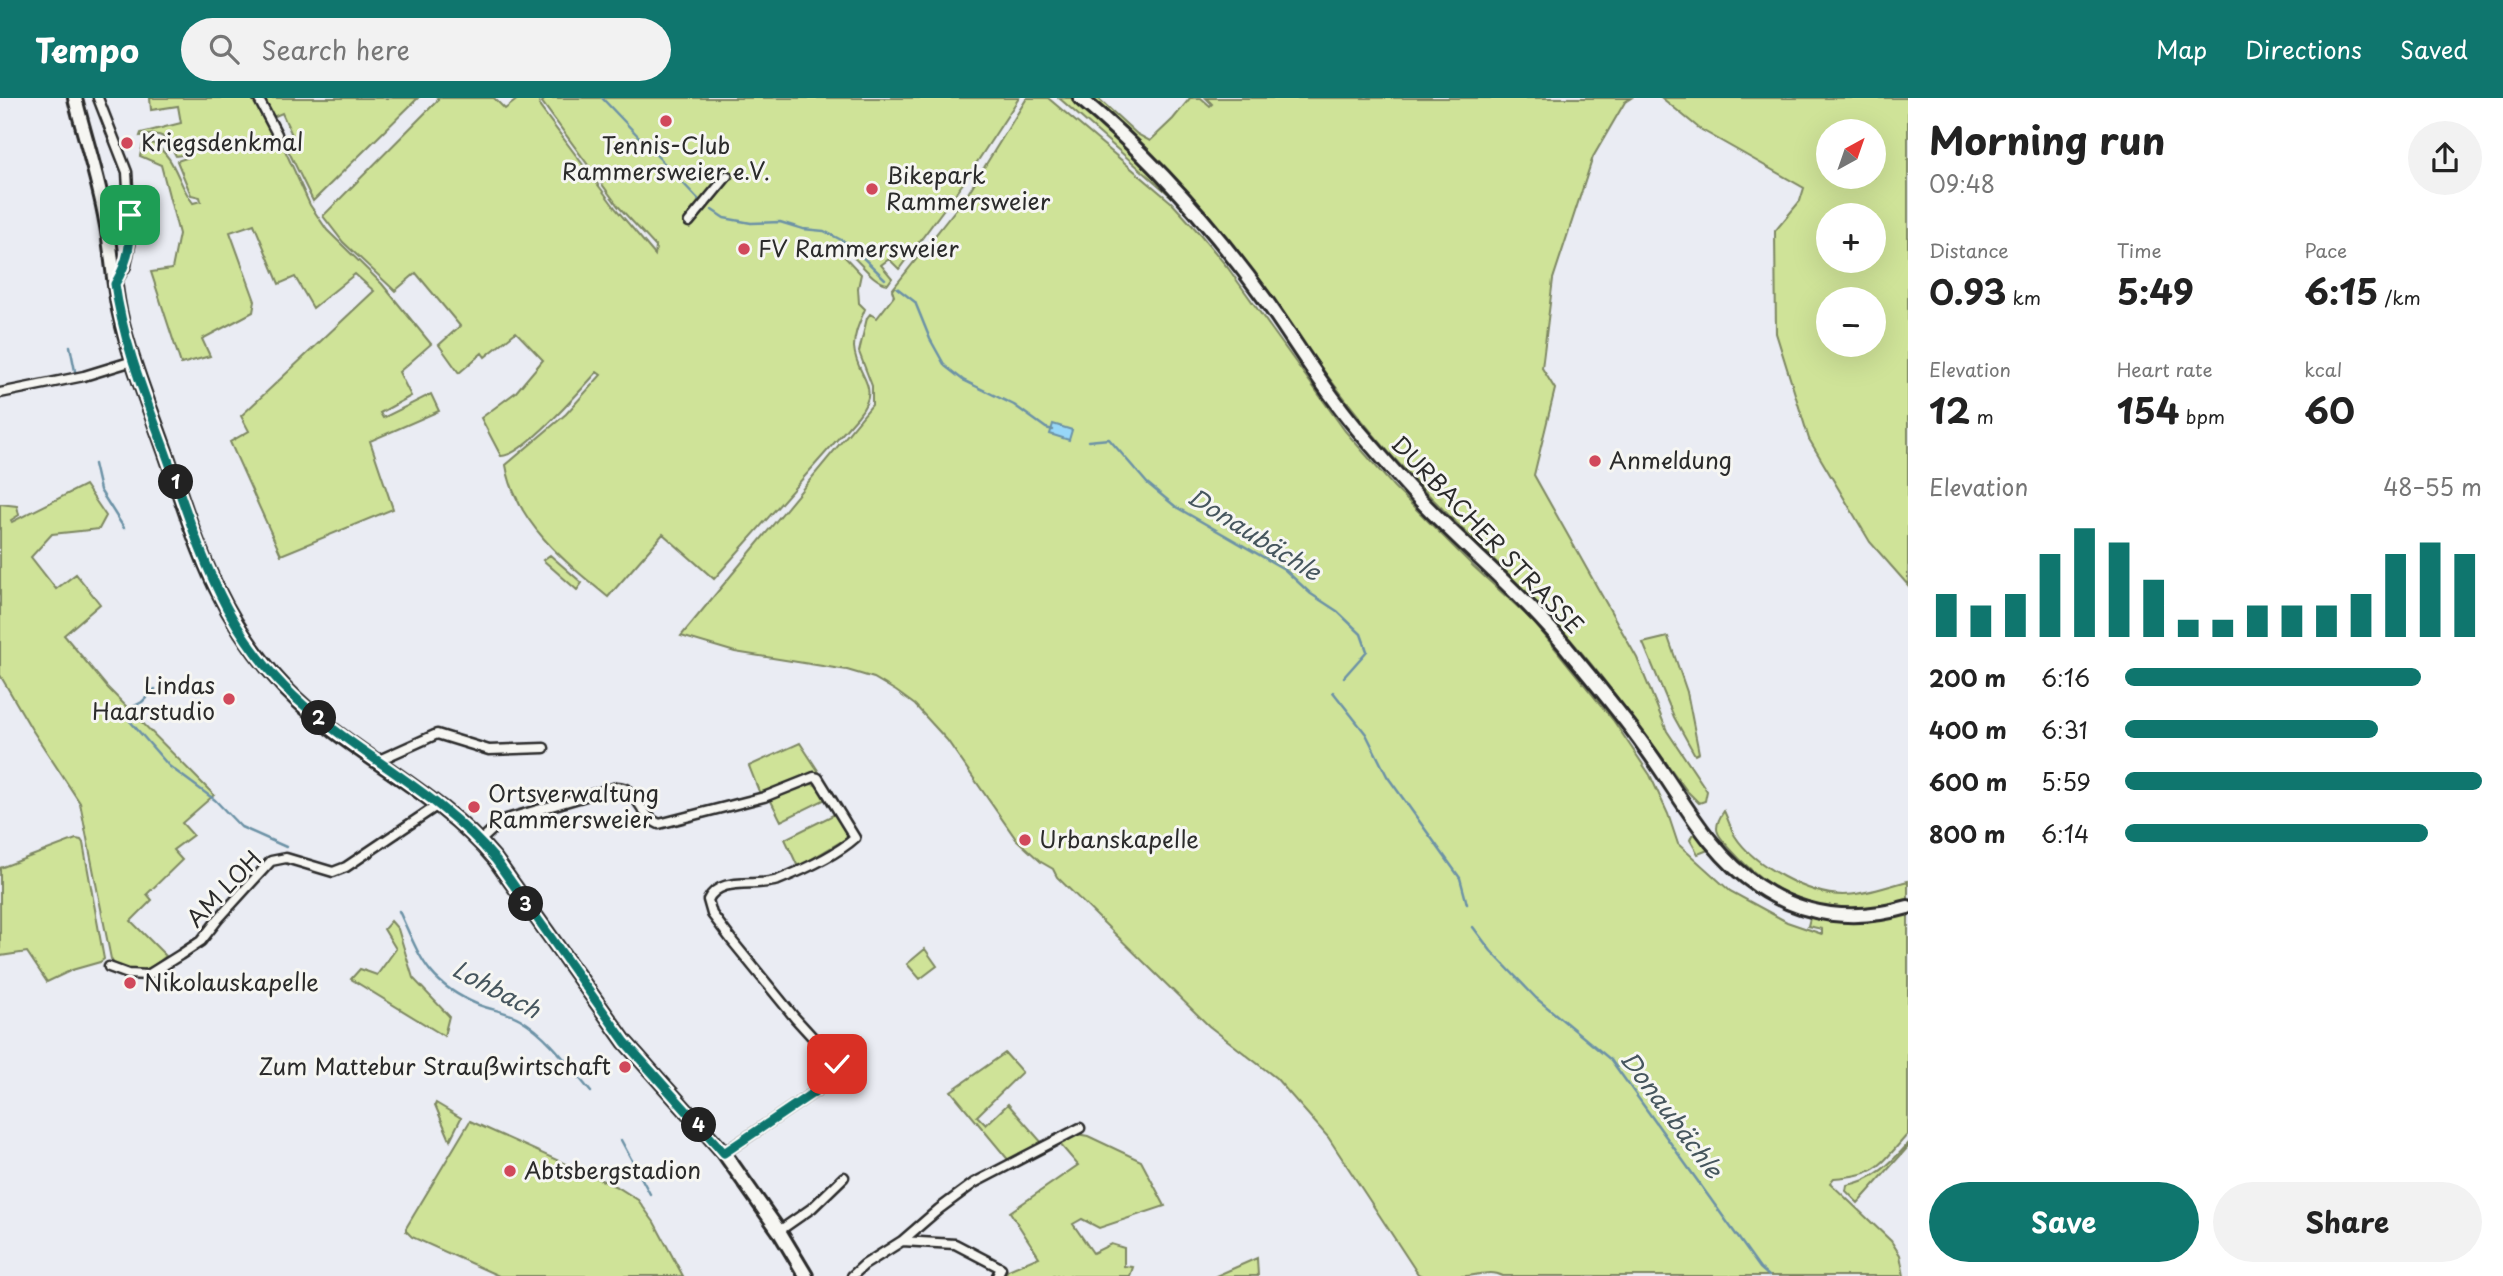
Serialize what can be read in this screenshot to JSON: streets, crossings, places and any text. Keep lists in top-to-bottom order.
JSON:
{
  "streets": {
    "street": ["DURBACHER STRASSE", "AM LOH"]
  },
  "water": ["Donaubächle", "Lohbach"],
  "places": [
    "Tennis-Club Rammersweier e.V.",
    "Kriegsdenkmal",
    "Bikepark Rammersweier",
    "FV Rammersweier",
    "Anmeldung",
    "Lindas Haarstudio",
    "Ortsverwaltung Rammersweier",
    "Urbanskapelle",
    "Nikolauskapelle",
    "Zum Mattebur Straußwirtschaft",
    "Abtsbergstadion"
  ],
  "north": "top right",
  "page": {
    "header": "Tempo",
    "search": "Search here",
    "nav": ["Map", "Directions", "Saved"],
    "heading": ["Morning run", "09:48"],
    "map_buttons": ["+", "−"],
    "stats": [
      ["Distance", "0.93 km"],
      ["Time", "5:49"],
      ["Pace", "6:15 /km"],
      ["Elevation", "12 m"],
      ["Heart rate", "154 bpm"],
      ["kcal", "60"]
    ],
    "chart": ["Elevation", "48–55 m"],
    "pins": [
      "1",
      "2",
      "3",
      "4"
    ],
    "list": [
      {
        "name": "200 m",
        "note": "6:16"
      },
      {
        "name": "400 m",
        "note": "6:31"
      },
      {
        "name": "600 m",
        "note": "5:59"
      },
      {
        "name": "800 m",
        "note": "6:14"
      }
    ],
    "buttons": ["Save", "Share"]
  }
}
